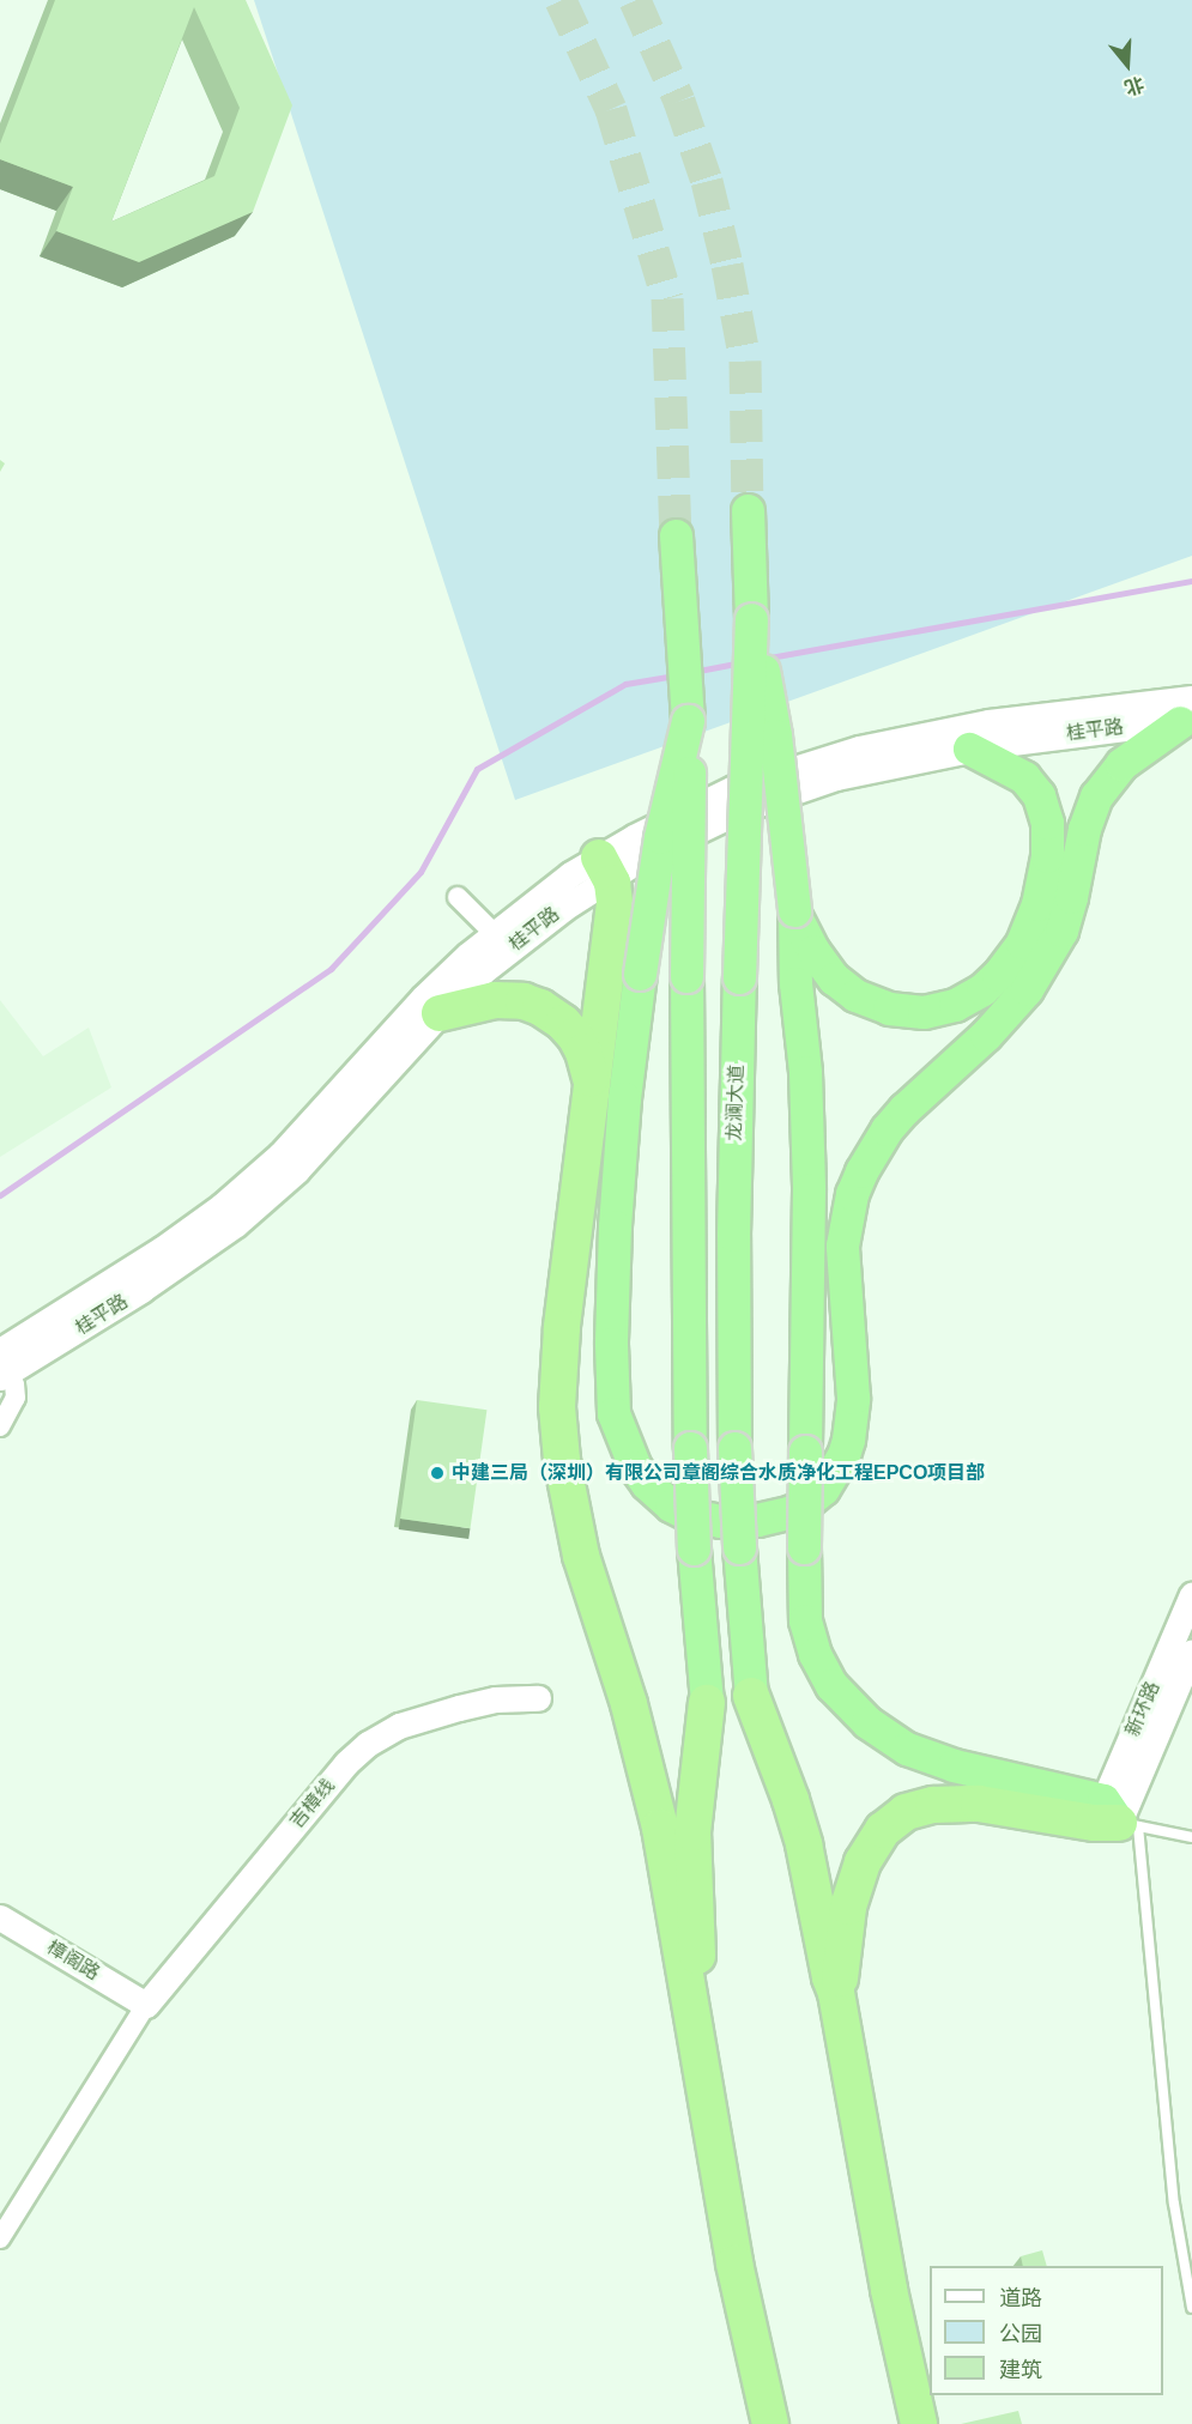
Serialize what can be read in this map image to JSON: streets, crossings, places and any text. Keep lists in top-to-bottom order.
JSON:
{
  "streets": {
    "highway": ["龙澜大道"],
    "street": [
      "桂平路",
      "新环路",
      "吉樟线",
      "樟阁路"
    ]
  },
  "crossings": [
    ["吉樟线", "樟阁路"]
  ],
  "places": ["中建三局（深圳）有限公司章阁综合水质净化工程EPCO项目部"],
  "legend": ["道路", "公园", "建筑"],
  "north": "bottom"
}
